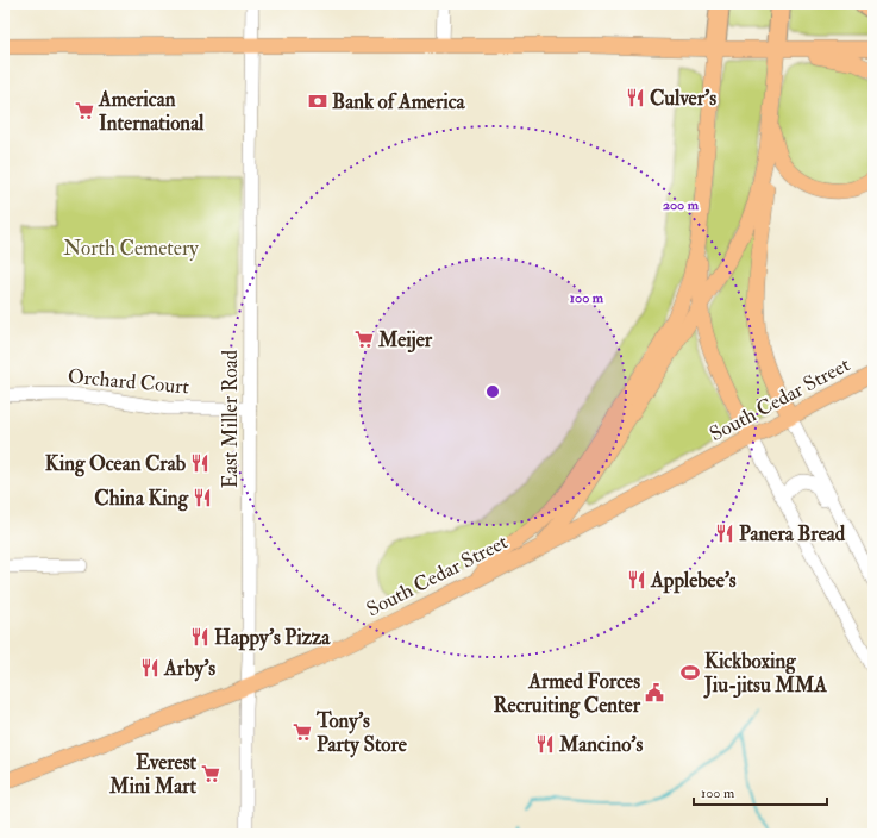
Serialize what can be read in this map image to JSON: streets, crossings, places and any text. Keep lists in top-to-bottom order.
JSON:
{
  "streets": {
    "main road": ["South Cedar Street"],
    "street": ["Orchard Court", "East Miller Road"]
  },
  "crossings": [
    ["Orchard Court", "East Miller Road"],
    ["South Cedar Street", "East Miller Road"]
  ],
  "parks": ["North Cemetery"],
  "places": {
    "restaurant": [
      "Culver's",
      "King Ocean Crab",
      "China King",
      "Panera Bread",
      "Applebee's",
      "Happy's Pizza",
      "Arby's",
      "Mancino's"
    ],
    "bank": ["Bank of America"],
    "supermarket": [
      "American International",
      "Meijer",
      "Tony's Party Store",
      "Everest Mini Mart"
    ],
    "sports": ["Kickboxing Jiu-jitsu MMA"],
    "public building": ["Armed Forces Recruiting Center"]
  },
  "scale_bar": "100 m",
  "rings": ["200 m", "100 m"]
}
